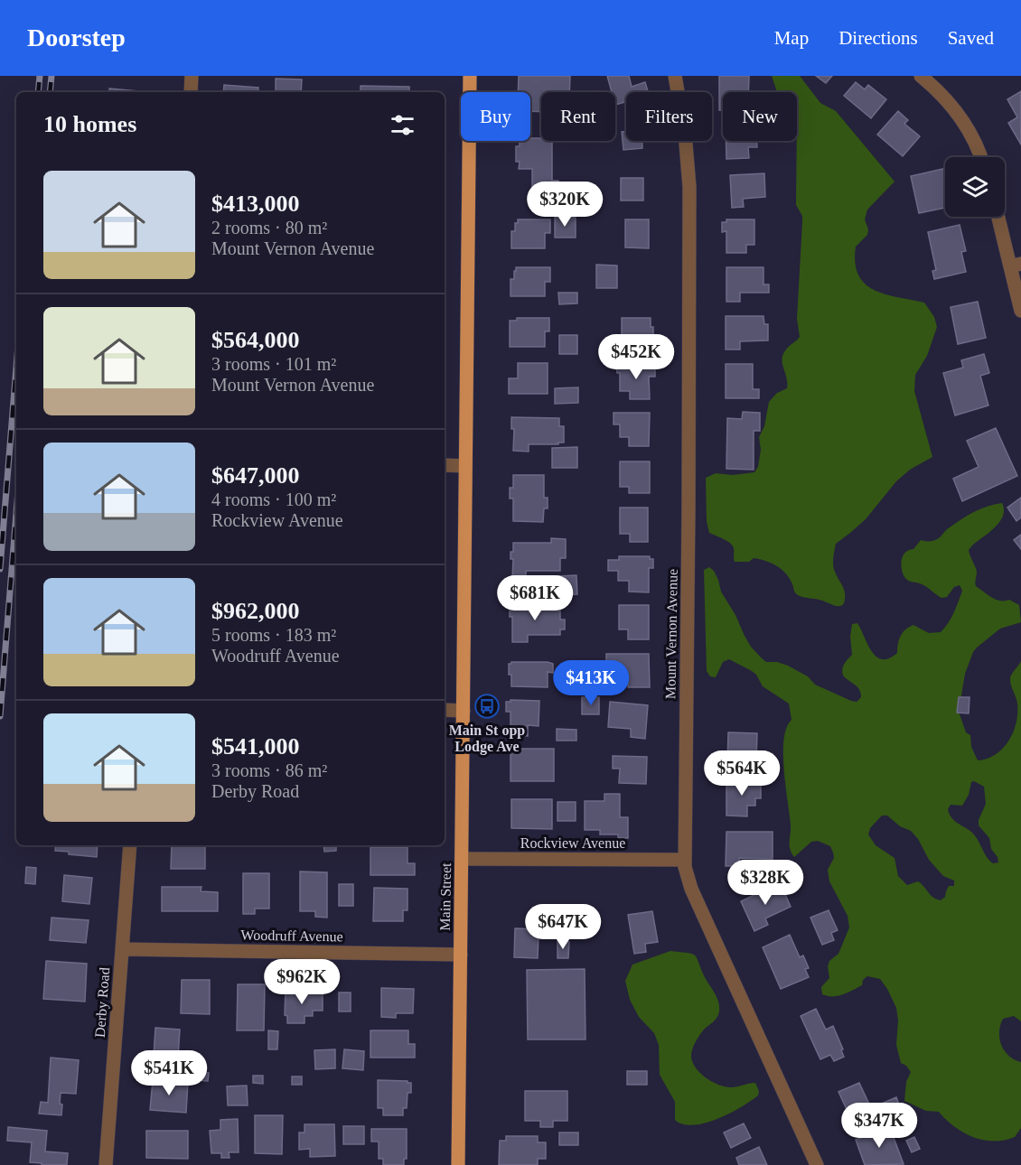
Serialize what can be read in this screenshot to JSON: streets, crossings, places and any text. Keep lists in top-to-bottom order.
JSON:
{
  "streets": {
    "main road": ["Main Street"],
    "street": [
      "Mount Vernon Avenue",
      "Rockview Avenue",
      "Woodruff Avenue",
      "Derby Road"
    ]
  },
  "crossings": [
    ["Mount Vernon Avenue", "Rockview Avenue"],
    ["Rockview Avenue", "Main Street"],
    ["Main Street", "Woodruff Avenue"],
    ["Woodruff Avenue", "Derby Road"]
  ],
  "places": {
    "bus stop": ["Main St opp Lodge Ave"]
  },
  "page": {
    "header": "Doorstep",
    "nav": ["Map", "Directions", "Saved"],
    "chip": [
      "Buy",
      "Rent",
      "Filters",
      "New"
    ],
    "heading": "10 homes",
    "list": [
      {
        "name": "$413,000",
        "note": "2 rooms · 80 m² · Mount Vernon Avenue"
      },
      {
        "name": "$564,000",
        "note": "3 rooms · 101 m² · Mount Vernon Avenue"
      },
      {
        "name": "$647,000",
        "note": "4 rooms · 100 m² · Rockview Avenue"
      },
      {
        "name": "$962,000",
        "note": "5 rooms · 183 m² · Woodruff Avenue"
      },
      {
        "name": "$541,000",
        "note": "3 rooms · 86 m² · Derby Road"
      }
    ],
    "price": [
      "$320K",
      "$452K",
      "$681K",
      "$413K",
      "$564K",
      "$328K",
      "$647K",
      "$962K",
      "$541K",
      "$347K"
    ]
  }
}
